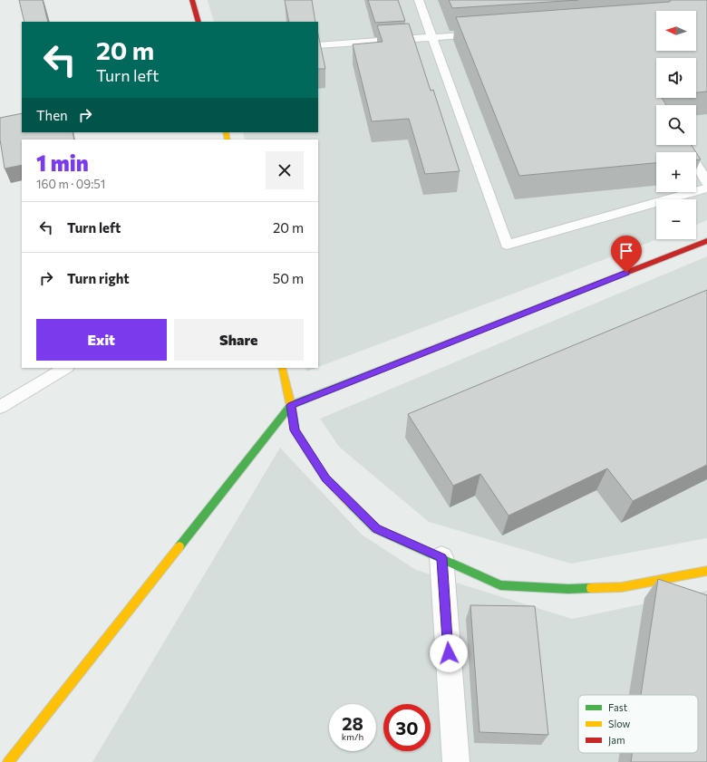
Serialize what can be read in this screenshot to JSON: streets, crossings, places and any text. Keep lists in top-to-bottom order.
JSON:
{
  "legend": ["Fast", "Slow", "Jam"],
  "north": "left",
  "page": {
    "map_buttons": ["+", "−"],
    "turn": ["20 m", "Turn left"],
    "then": "Then",
    "heading": ["1 min", "160 m · 09:51"],
    "list": [
      {
        "name": "Turn left",
        "value": "20 m"
      },
      {
        "name": "Turn right",
        "value": "50 m"
      }
    ],
    "buttons": ["Exit", "Share"],
    "speed": "28 km/h",
    "limit": "30"
  }
}
